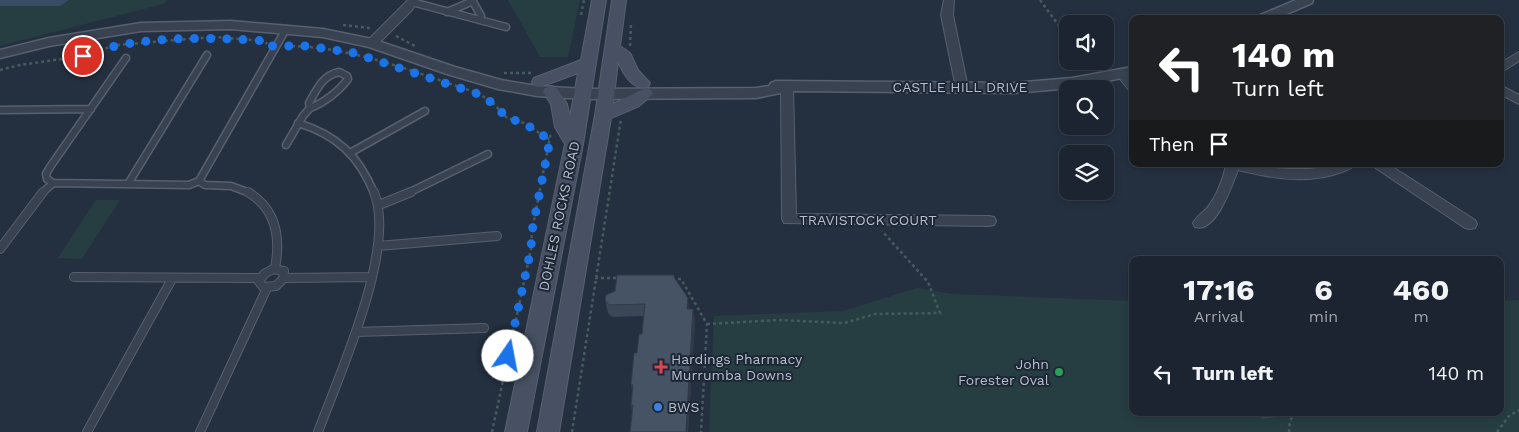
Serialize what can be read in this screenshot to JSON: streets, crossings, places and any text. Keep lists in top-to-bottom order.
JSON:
{
  "streets": {
    "main road": ["DOHLES ROCKS ROAD"],
    "street": ["CASTLE HILL DRIVE", "TRAVISTOCK COURT"]
  },
  "crossings": [
    ["CASTLE HILL DRIVE", "DOHLES ROCKS ROAD"],
    ["CASTLE HILL DRIVE", "TRAVISTOCK COURT"]
  ],
  "places": {
    "health": ["Hardings Pharmacy Murrumba Downs"],
    "other": ["John Forester Oval", "BWS"]
  },
  "page": {
    "turn": ["140 m", "Turn left"],
    "then": "Then",
    "eta": [
      "17:16",
      "Arrival",
      "6",
      "min",
      "460",
      "m"
    ],
    "list": [
      {
        "name": "Turn left",
        "value": "140 m"
      }
    ]
  }
}
